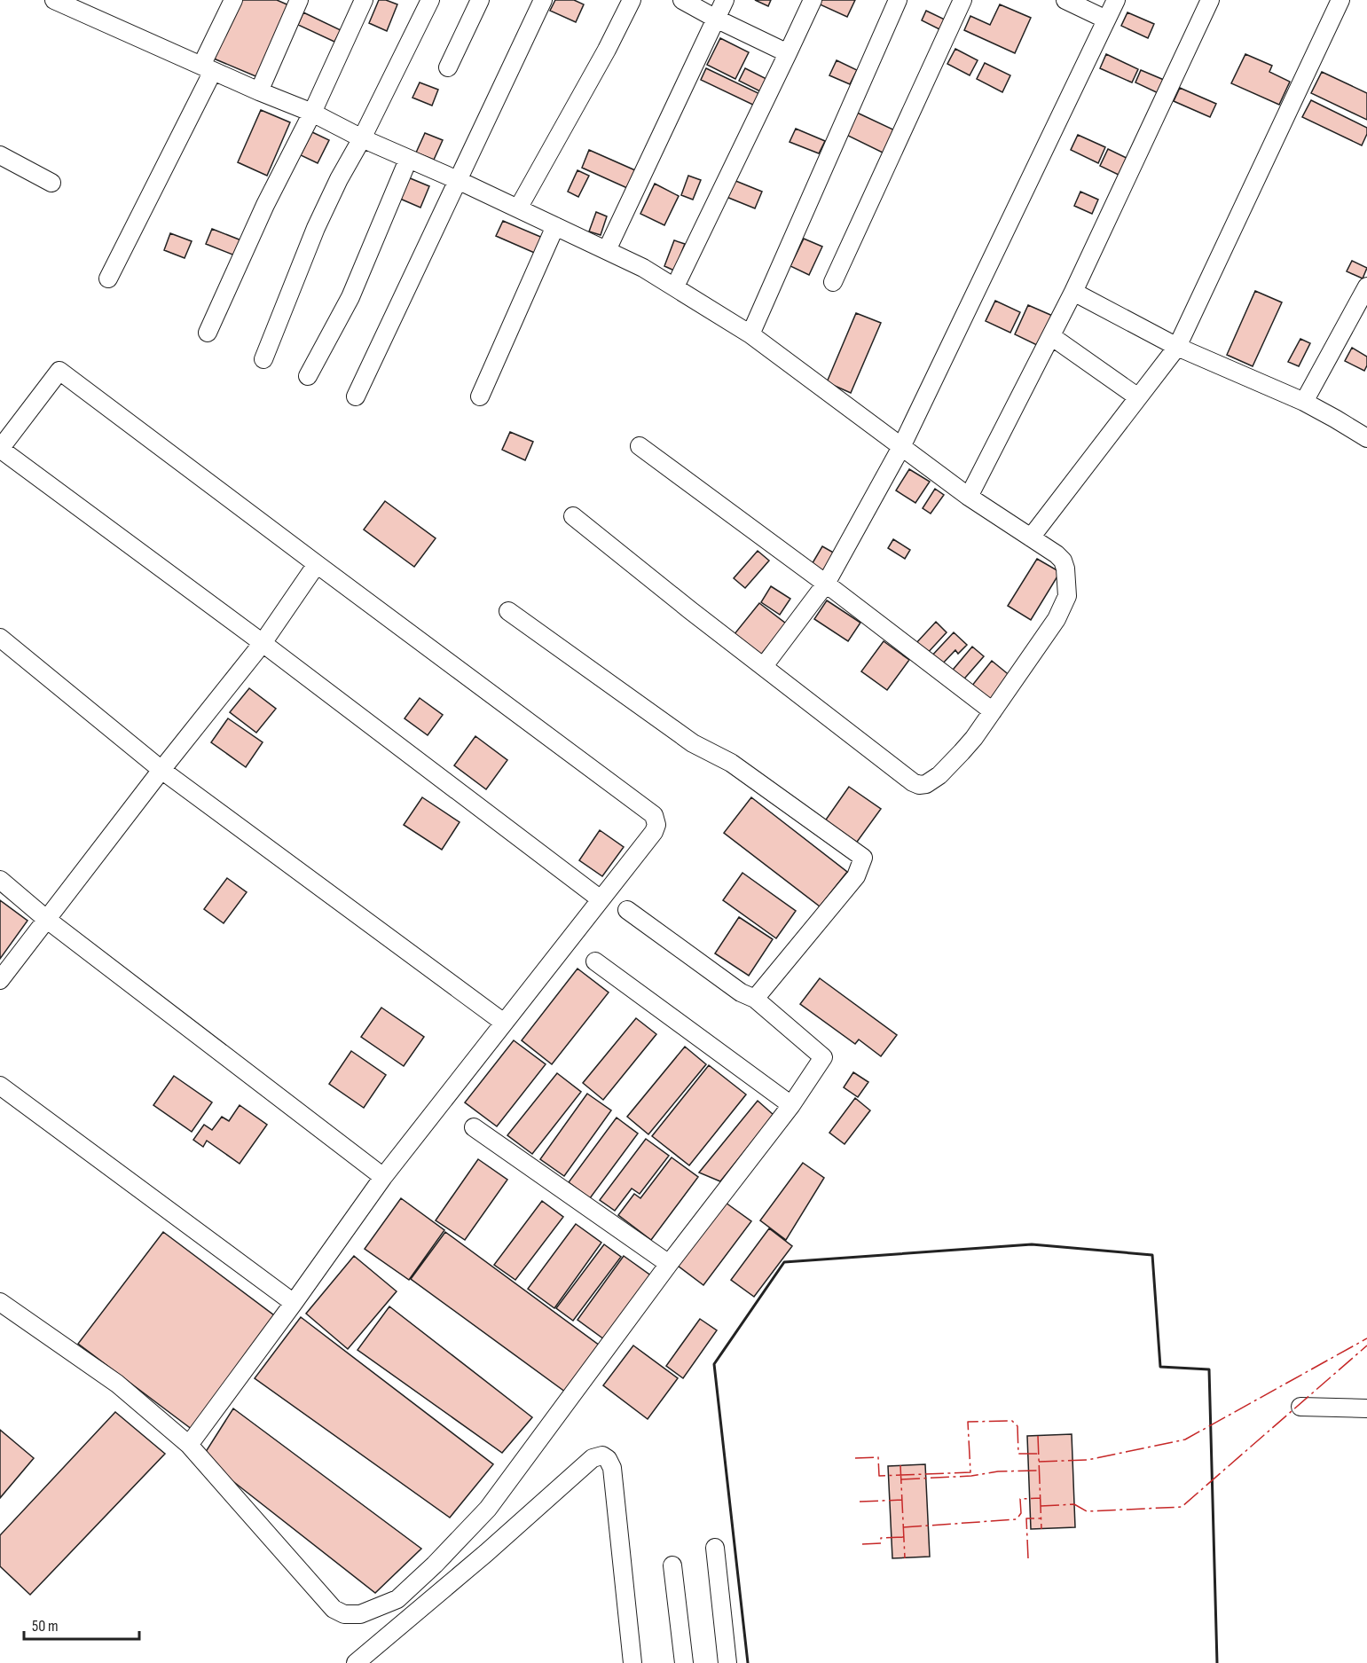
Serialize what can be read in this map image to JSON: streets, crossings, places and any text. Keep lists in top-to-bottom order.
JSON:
{
  "scale_bar": "50 m"
}
